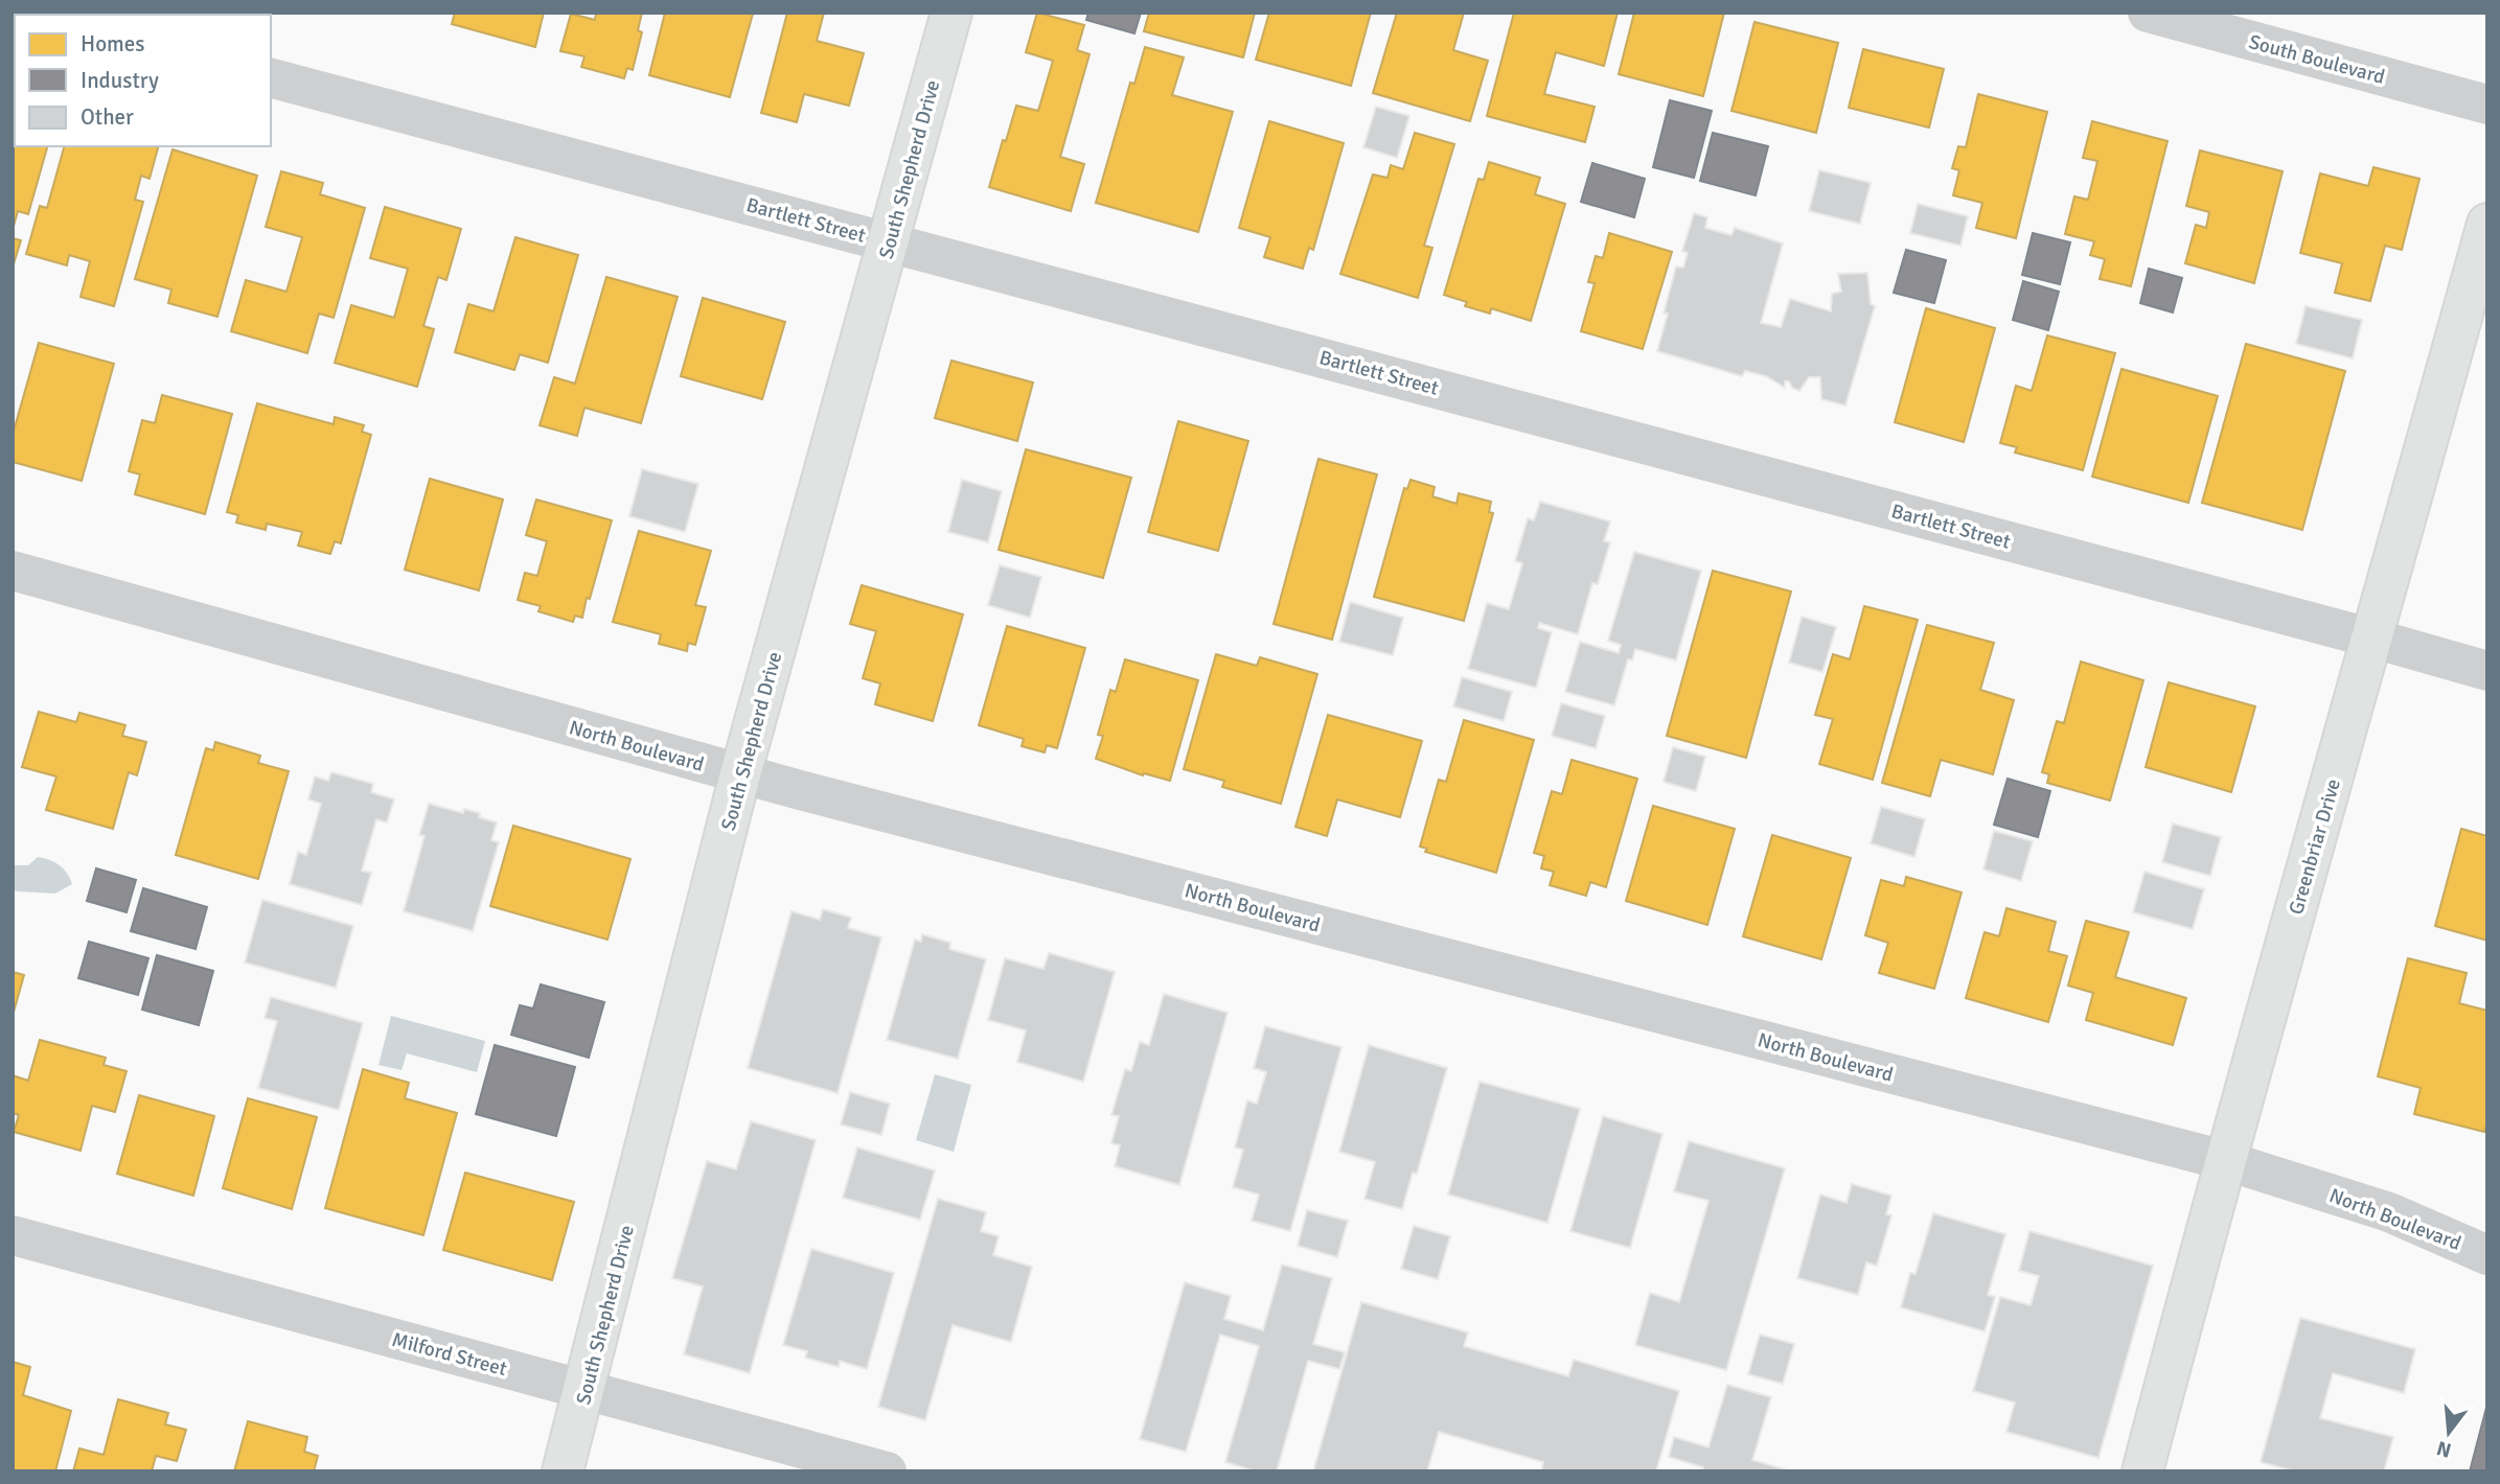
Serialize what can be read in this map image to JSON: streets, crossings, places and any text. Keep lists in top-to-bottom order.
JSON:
{
  "streets": {
    "main road": ["South Shepherd Drive", "Greenbriar Drive"],
    "street": [
      "South Boulevard",
      "Bartlett Street",
      "North Boulevard",
      "Milford Street"
    ]
  },
  "crossings": [
    ["South Shepherd Drive", "Bartlett Street"],
    ["South Shepherd Drive", "North Boulevard"],
    ["South Shepherd Drive", "Milford Street"],
    ["Bartlett Street", "Greenbriar Drive"],
    ["North Boulevard", "Greenbriar Drive"]
  ],
  "legend": ["Homes", "Industry", "Other"],
  "north": "bottom"
}
